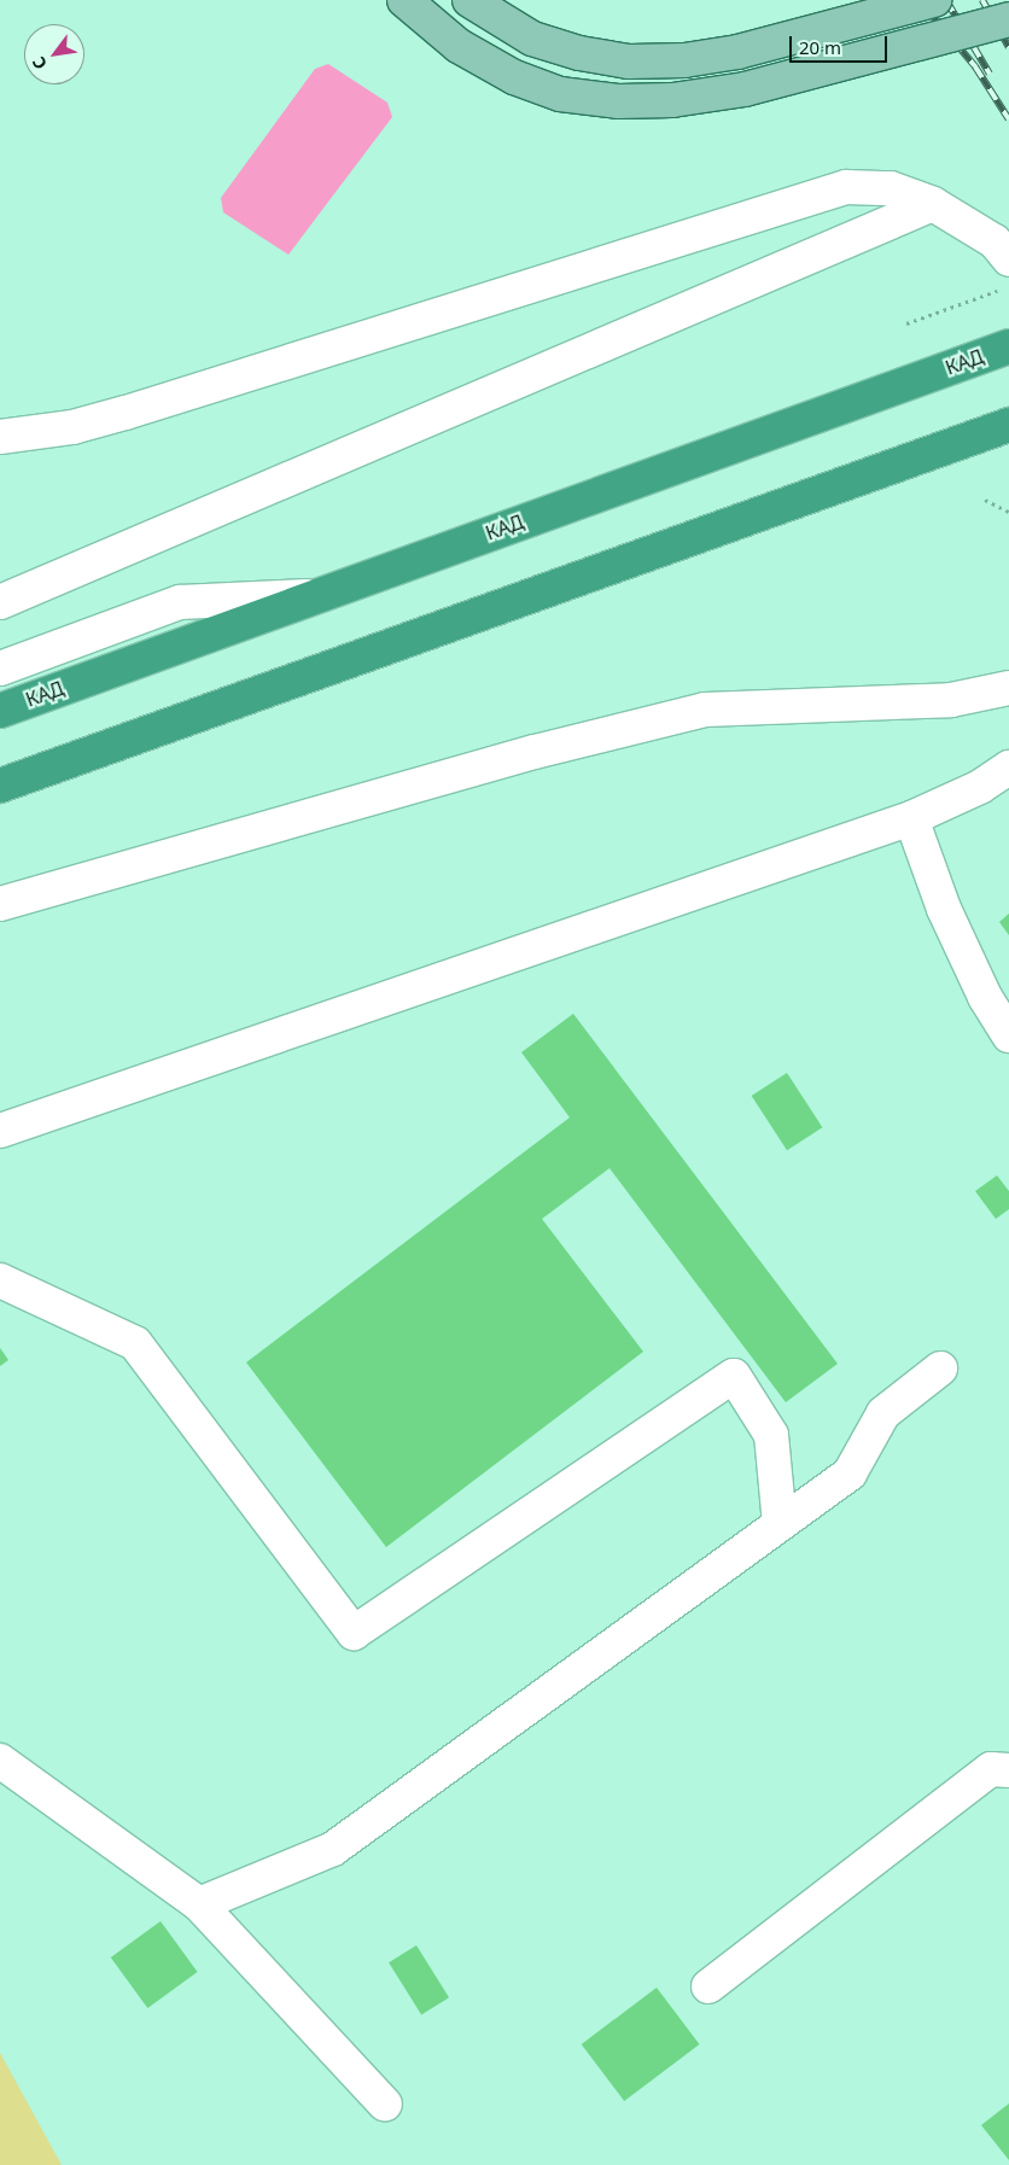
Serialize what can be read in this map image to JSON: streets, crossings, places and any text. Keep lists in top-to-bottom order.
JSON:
{
  "streets": {
    "highway": ["КАД"]
  },
  "scale_bar": "20 m",
  "north": "bottom left"
}
